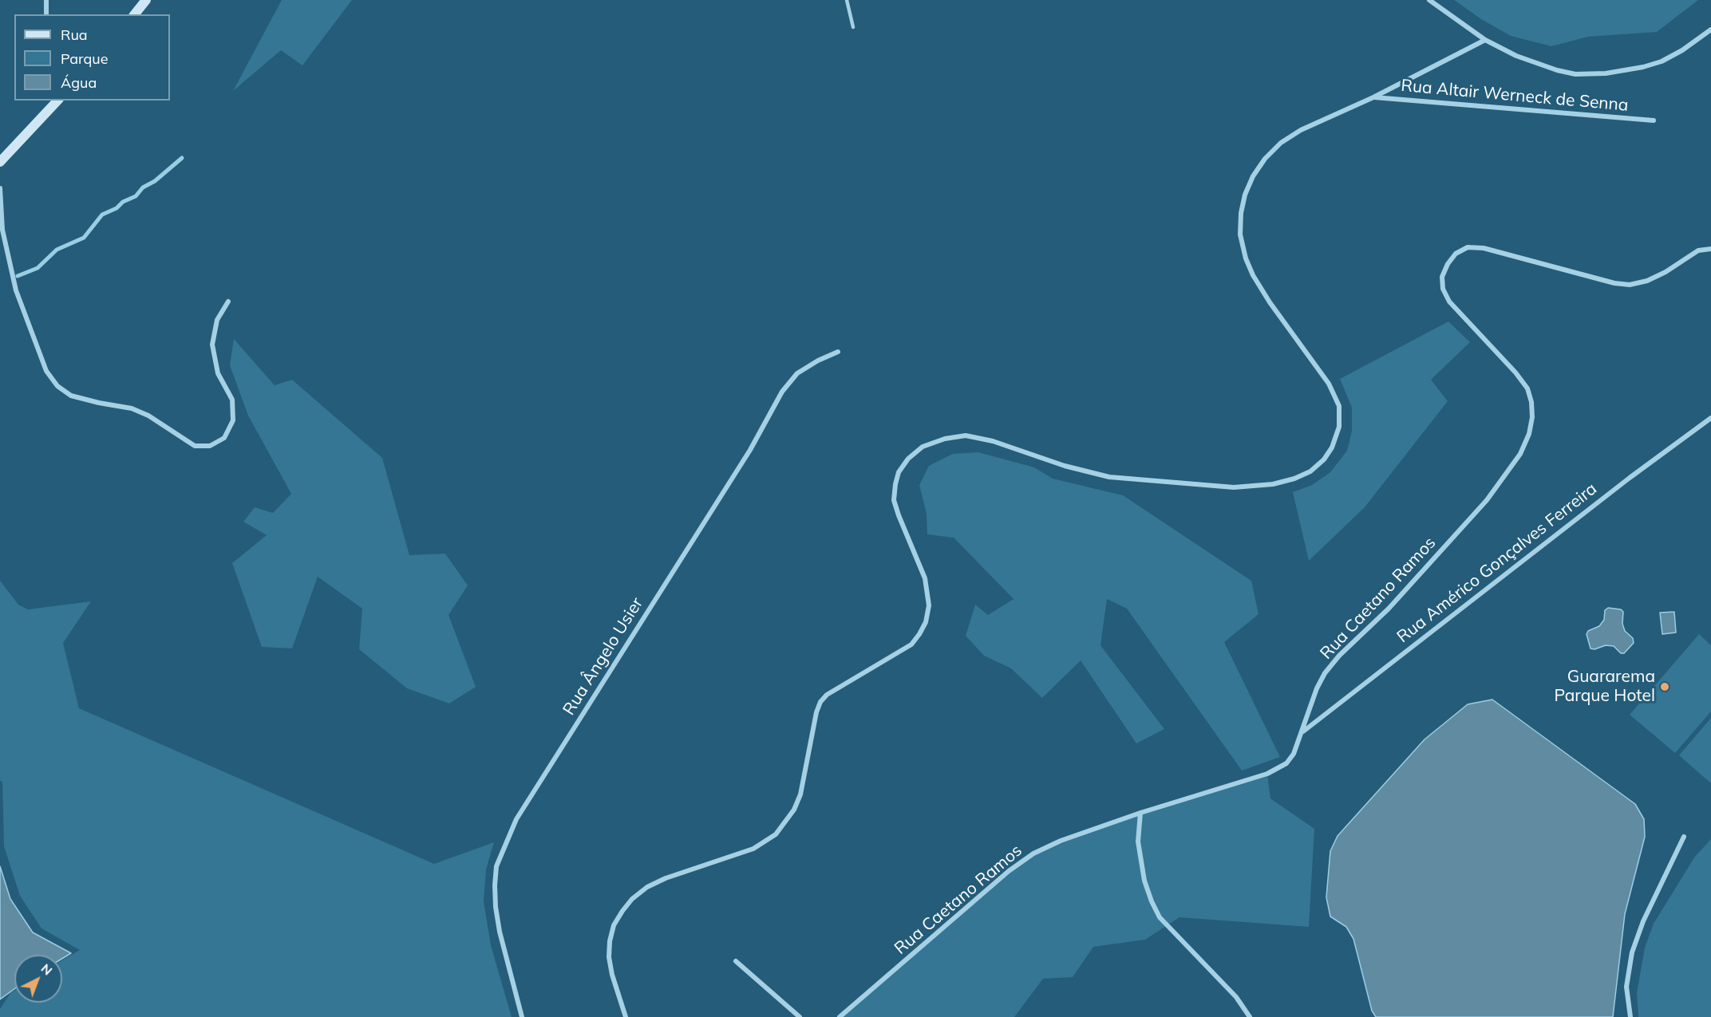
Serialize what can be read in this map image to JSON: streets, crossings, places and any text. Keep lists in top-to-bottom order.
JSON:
{
  "streets": {
    "street": [
      "Rua Altair Werneck de Senna",
      "Rua Américo Gonçalves Ferreira",
      "Rua Caetano Ramos",
      "Rua Ângelo Usier"
    ]
  },
  "crossings": [
    ["Rua Américo Gonçalves Ferreira", "Rua Caetano Ramos"]
  ],
  "places": ["Guararema Parque Hotel"],
  "legend": ["Rua", "Parque", "Água"],
  "north": "top right"
}
